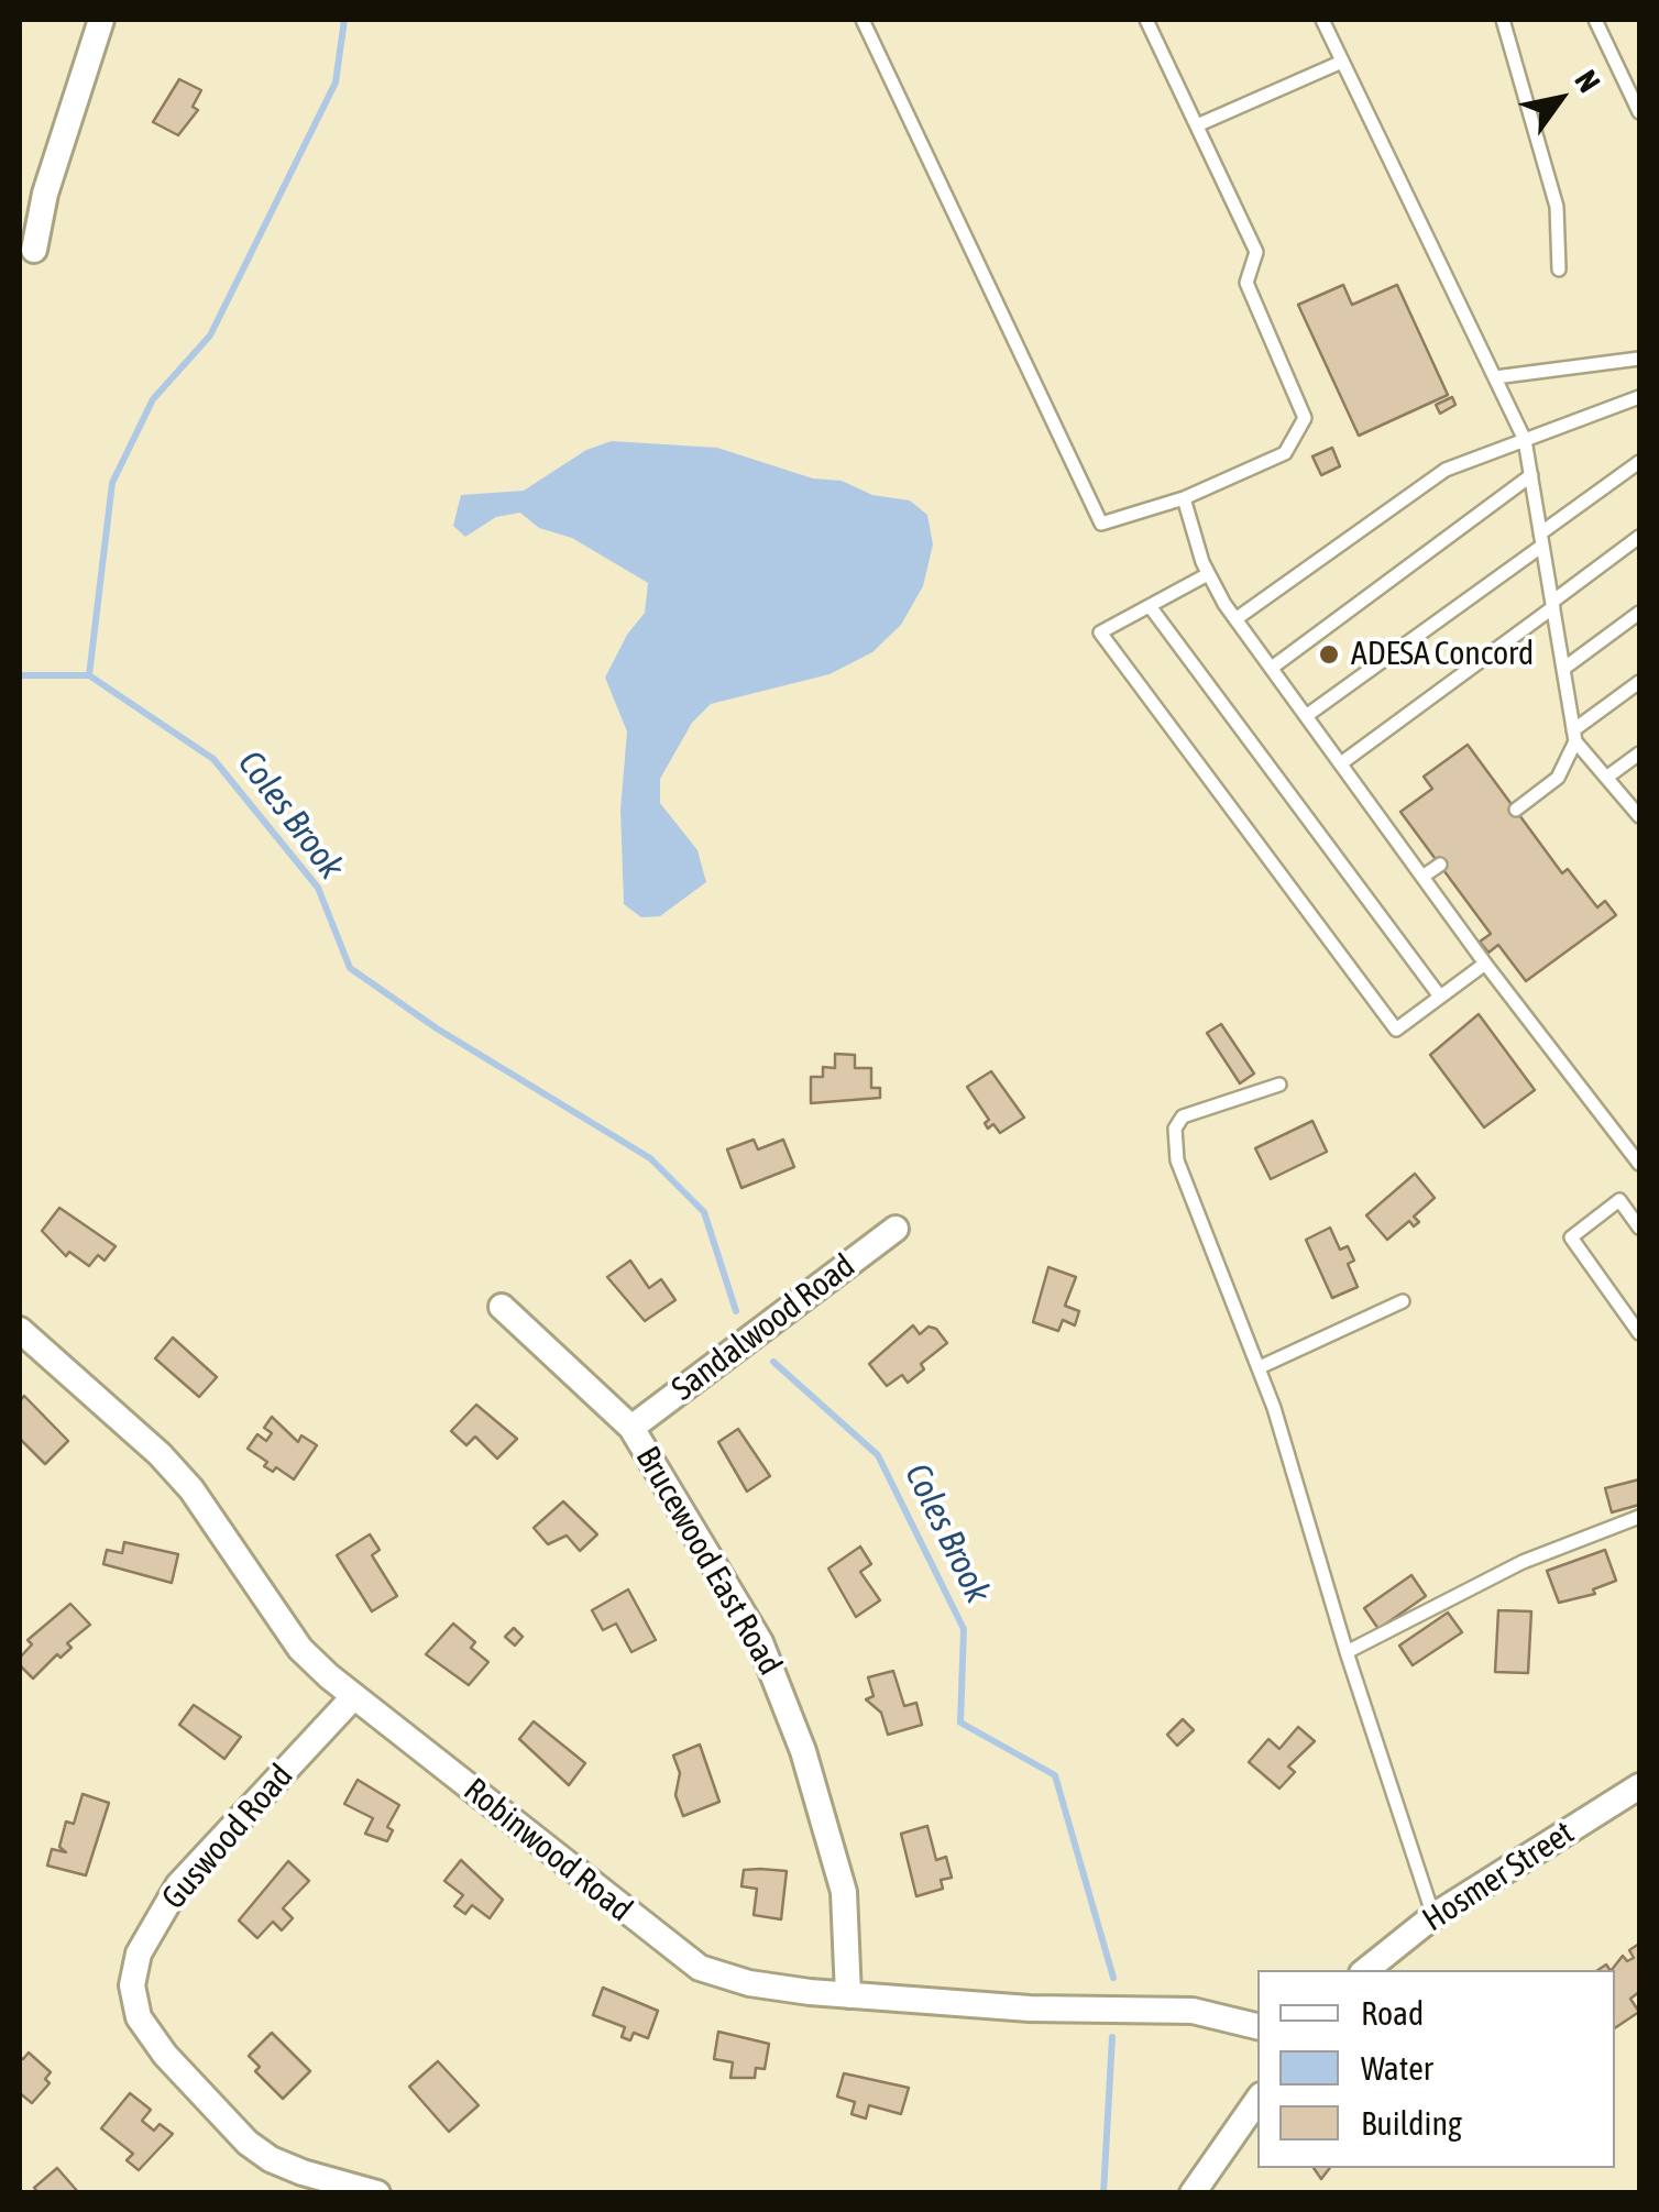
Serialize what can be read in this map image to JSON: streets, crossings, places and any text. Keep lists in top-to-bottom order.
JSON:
{
  "streets": {
    "street": [
      "Sandalwood Road",
      "Brucewood East Road",
      "Guswood Road",
      "Robinwood Road",
      "Hosmer Street"
    ]
  },
  "crossings": [
    ["Sandalwood Road", "Brucewood East Road"],
    ["Brucewood East Road", "Robinwood Road"],
    ["Guswood Road", "Robinwood Road"]
  ],
  "water": ["Coles Brook"],
  "places": ["ADESA Concord"],
  "legend": ["Road", "Water", "Building"],
  "north": "top right"
}
